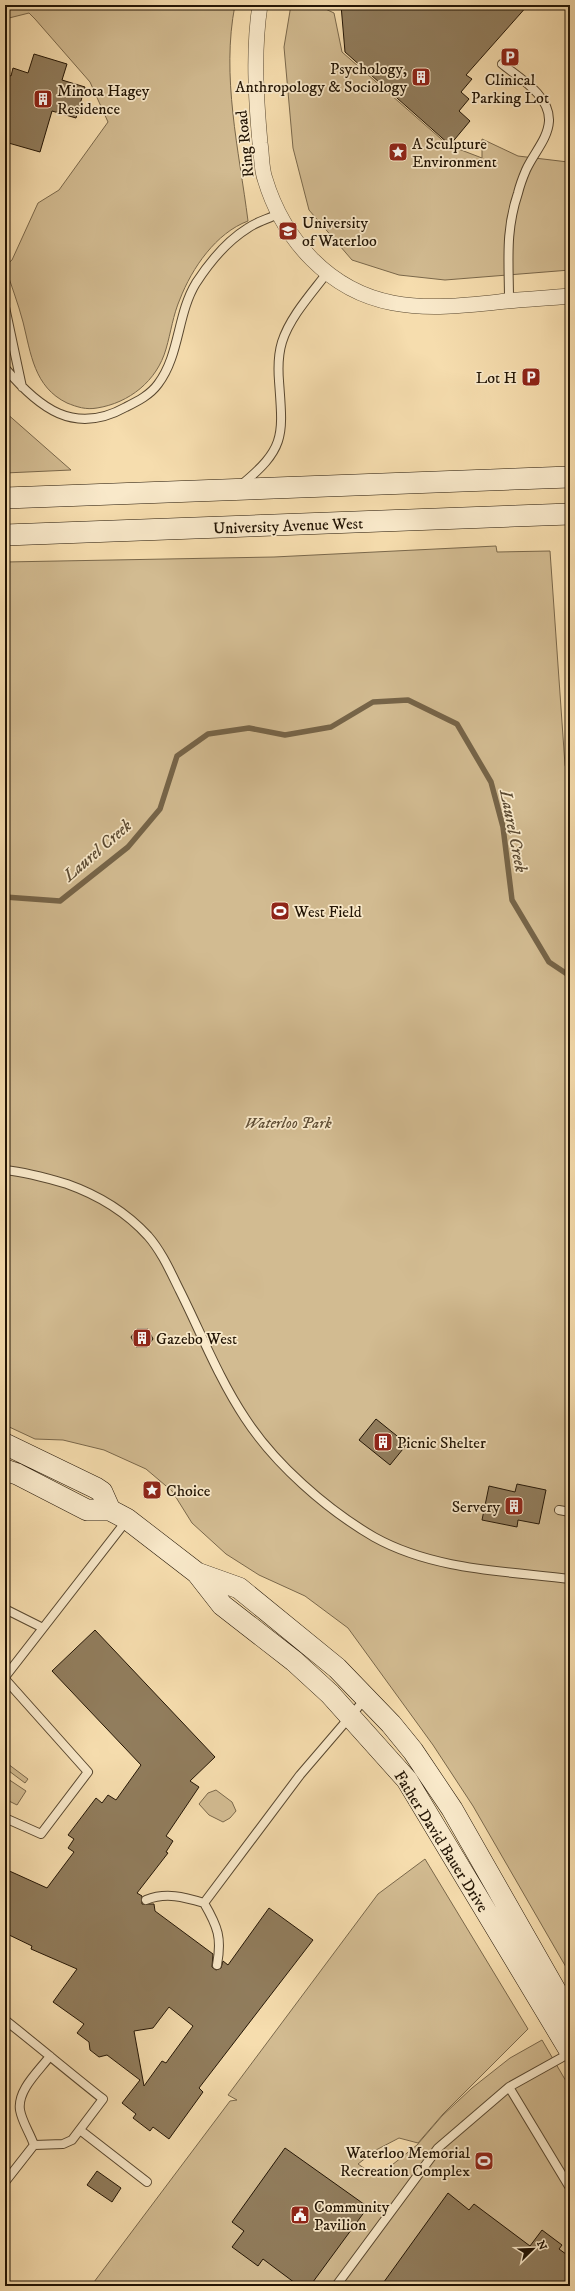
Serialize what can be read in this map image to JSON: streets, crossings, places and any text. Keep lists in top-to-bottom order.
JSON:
{
  "streets": {
    "street": ["Ring Road", "University Avenue West", "Father David Bauer Drive"]
  },
  "water": ["Laurel Creek"],
  "parks": ["Waterloo Park"],
  "places": {
    "parking": ["Clinical Parking Lot", "Lot H"],
    "building": [
      "Psychology, Anthropology & Sociology",
      "Minota Hagey Residence",
      "Gazebo West",
      "Picnic Shelter",
      "Servery"
    ],
    "place": ["A Sculpture Environment", "Choice"],
    "school or university": ["University of Waterloo"],
    "sports": ["West Field", "Waterloo Memorial Recreation Complex"],
    "public building": ["Community Pavilion"]
  },
  "north": "top right"
}
